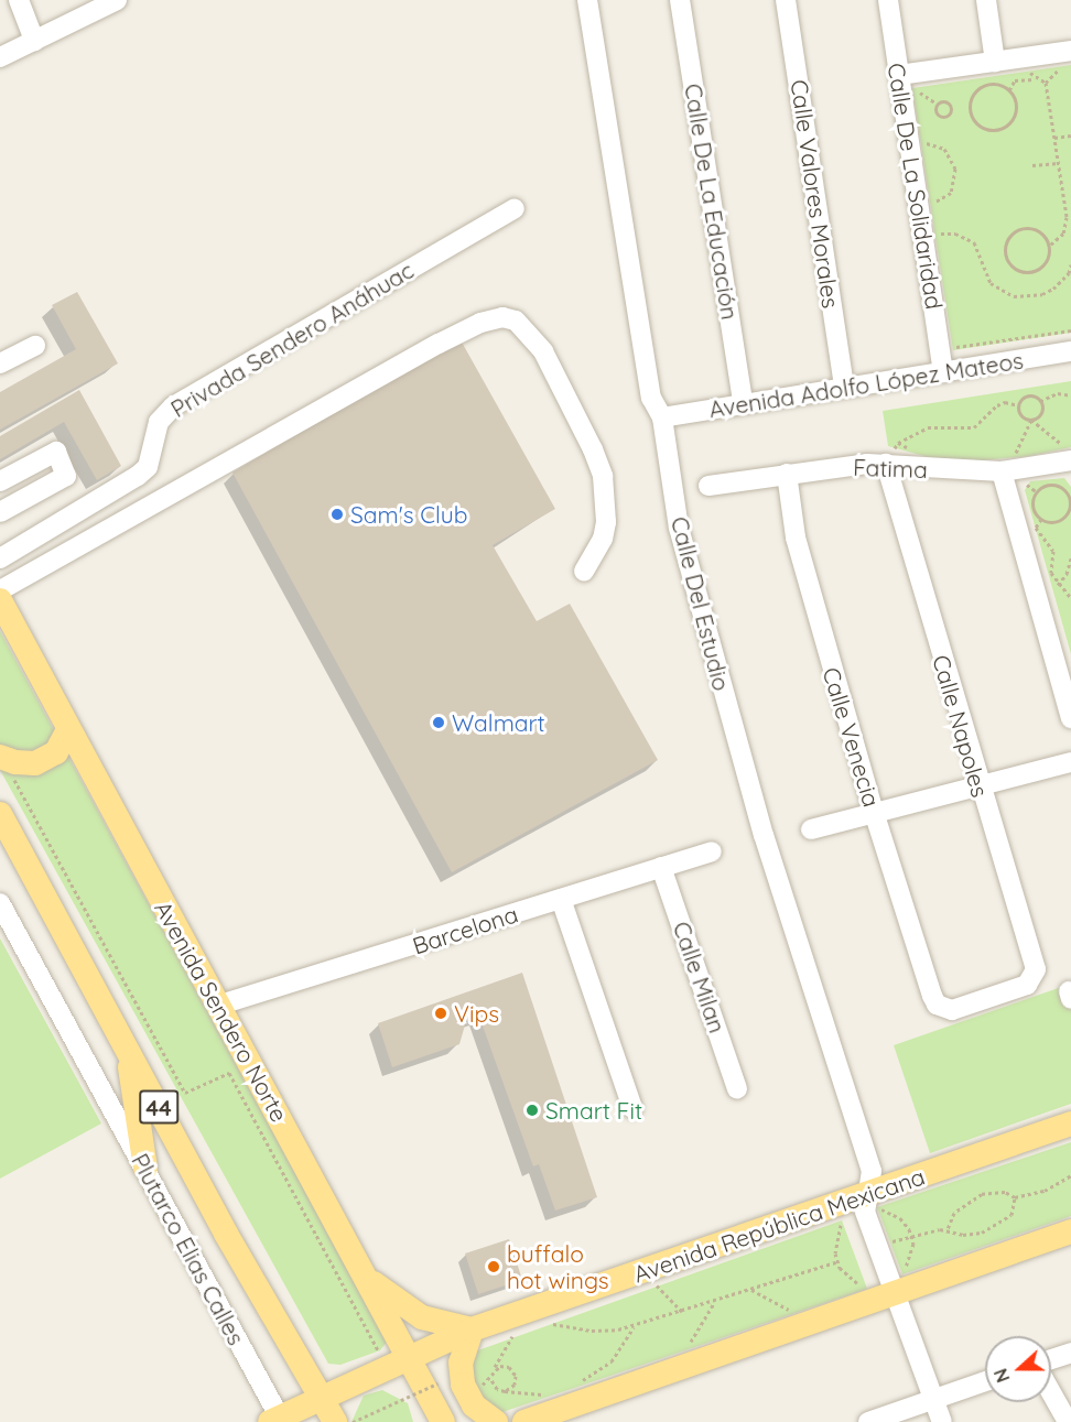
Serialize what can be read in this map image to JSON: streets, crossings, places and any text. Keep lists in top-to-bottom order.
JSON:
{
  "streets": {
    "main road": ["Avenida Sendero Norte", "44", "Avenida República Mexicana"],
    "street": [
      "Calle De La Solidaridad",
      "Calle Valores Morales",
      "Calle De La Educación",
      "Privada Sendero Anáhuac",
      "Avenida Adolfo López Mateos",
      "Fatima",
      "Calle Del Estudio",
      "Calle Napoles",
      "Calle Venecia",
      "Barcelona",
      "Calle Milan",
      "Plutarco Elias Calles"
    ]
  },
  "crossings": [
    ["Calle De La Solidaridad", "Avenida Adolfo López Mateos"],
    ["Calle Valores Morales", "Avenida Adolfo López Mateos"],
    ["Calle De La Educación", "Avenida Adolfo López Mateos"],
    ["Avenida Adolfo López Mateos", "Calle Del Estudio"],
    ["Fatima", "Calle Napoles"],
    ["Fatima", "Calle Venecia"],
    ["Calle Del Estudio", "Avenida República Mexicana"],
    ["Calle Napoles", "Calle Venecia"],
    ["Barcelona", "Calle Milan"],
    ["Barcelona", "Avenida Sendero Norte"],
    ["Avenida Sendero Norte", "Avenida República Mexicana"],
    ["44", "Avenida República Mexicana"],
    ["Avenida República Mexicana", "Plutarco Elias Calles"]
  ],
  "places": [
    "Sam's Club",
    "Walmart",
    "Vips",
    "Smart Fit",
    "buffalo hot wings"
  ],
  "north": "left"
}
